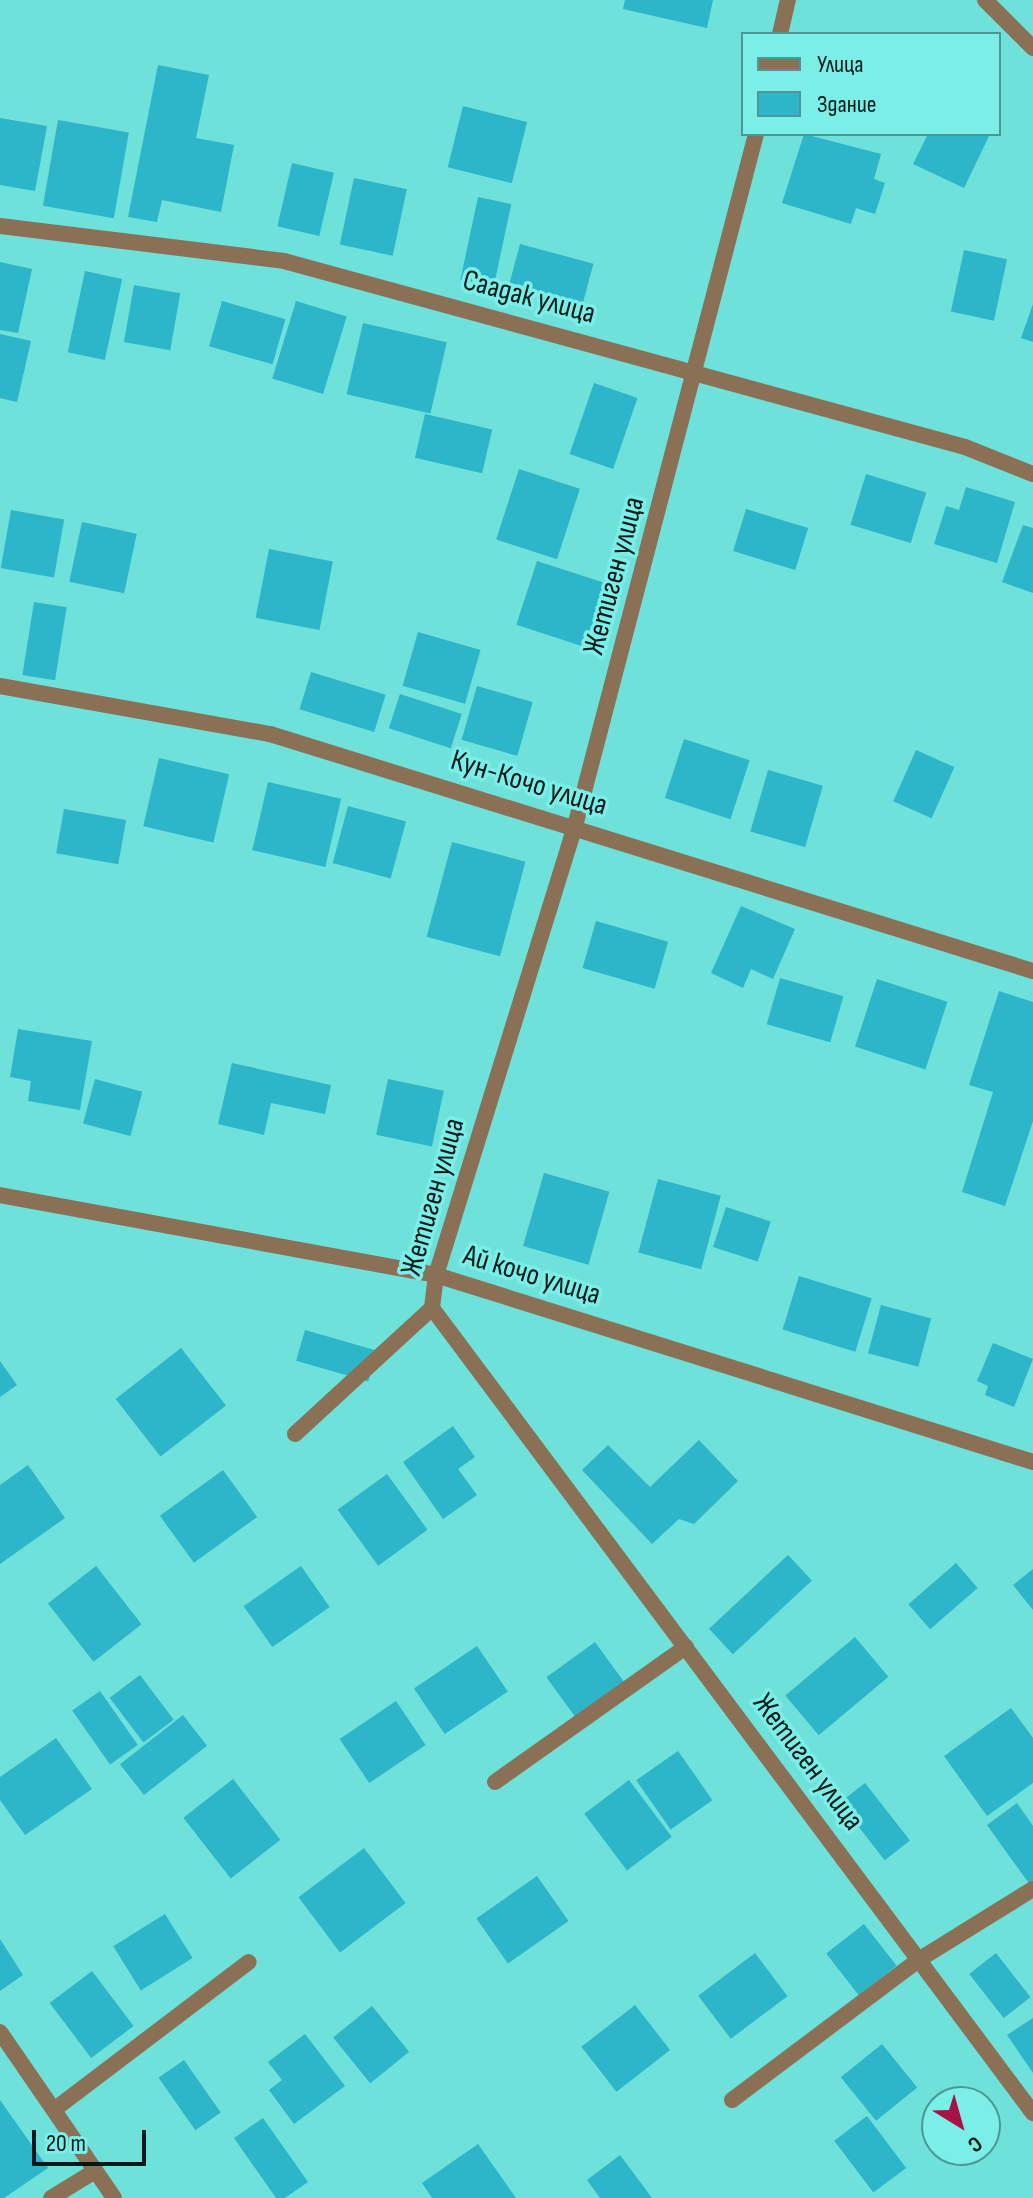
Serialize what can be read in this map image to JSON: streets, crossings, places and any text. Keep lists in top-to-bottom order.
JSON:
{
  "streets": {
    "street": [
      "Саадак улица",
      "Жетиген улица",
      "Кун-Кочо улица",
      "Ай кочо улица"
    ]
  },
  "crossings": [
    ["Саадак улица", "Жетиген улица"],
    ["Жетиген улица", "Кун-Кочо улица"],
    ["Жетиген улица", "Ай кочо улица"]
  ],
  "legend": ["Улица", "Здание"],
  "scale_bar": "20 m",
  "north": "bottom right"
}
